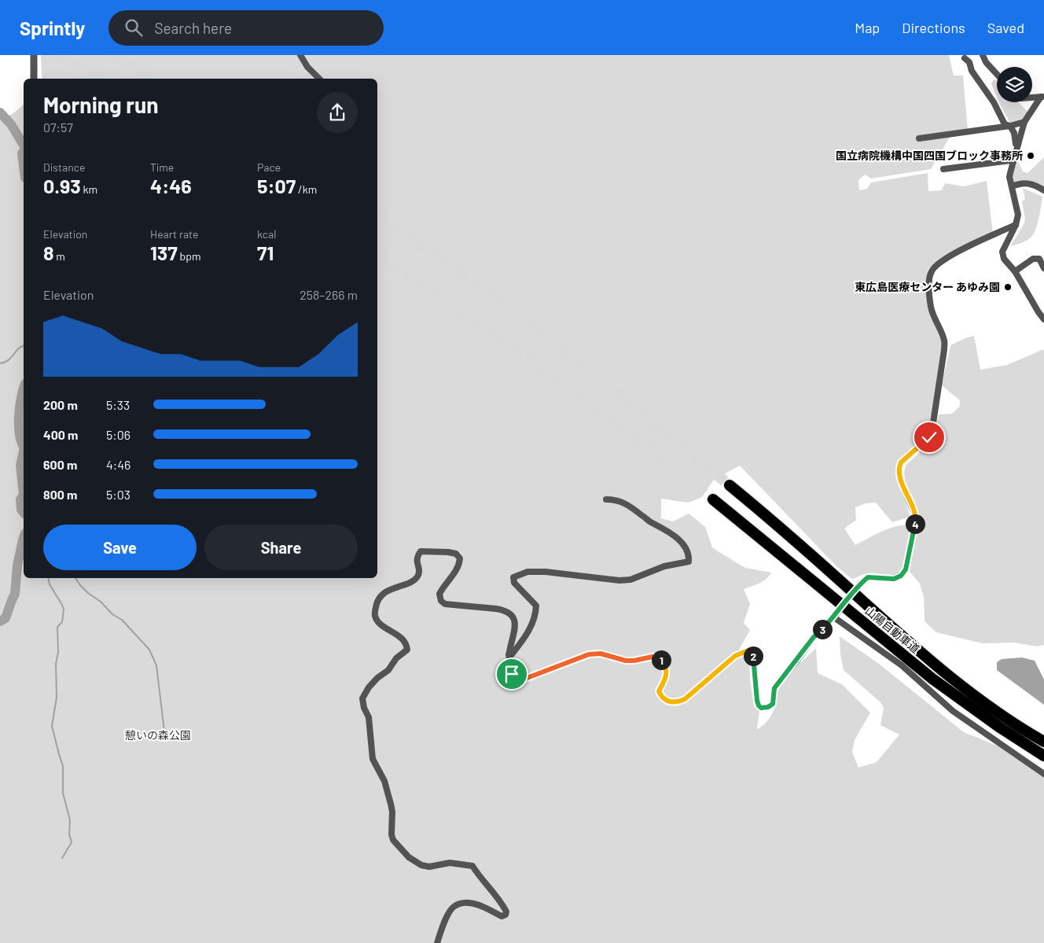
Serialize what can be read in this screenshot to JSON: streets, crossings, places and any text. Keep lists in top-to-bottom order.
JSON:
{
  "streets": {
    "highway": ["山陽自動車道"]
  },
  "parks": ["憩いの森公園"],
  "places": ["国立病院機構中国四国ブロック事務所", "東広島医療センター あゆみ園"],
  "page": {
    "header": "Sprintly",
    "search": "Search here",
    "nav": ["Map", "Directions", "Saved"],
    "heading": ["Morning run", "07:57"],
    "stats": [
      ["Distance", "0.93 km"],
      ["Time", "4:46"],
      ["Pace", "5:07 /km"],
      ["Elevation", "8 m"],
      ["Heart rate", "137 bpm"],
      ["kcal", "71"]
    ],
    "chart": ["Elevation", "258–266 m"],
    "list": [
      {
        "name": "200 m",
        "note": "5:33"
      },
      {
        "name": "400 m",
        "note": "5:06"
      },
      {
        "name": "600 m",
        "note": "4:46"
      },
      {
        "name": "800 m",
        "note": "5:03"
      }
    ],
    "pins": [
      "4",
      "3",
      "2",
      "1"
    ],
    "buttons": ["Save", "Share"]
  }
}
